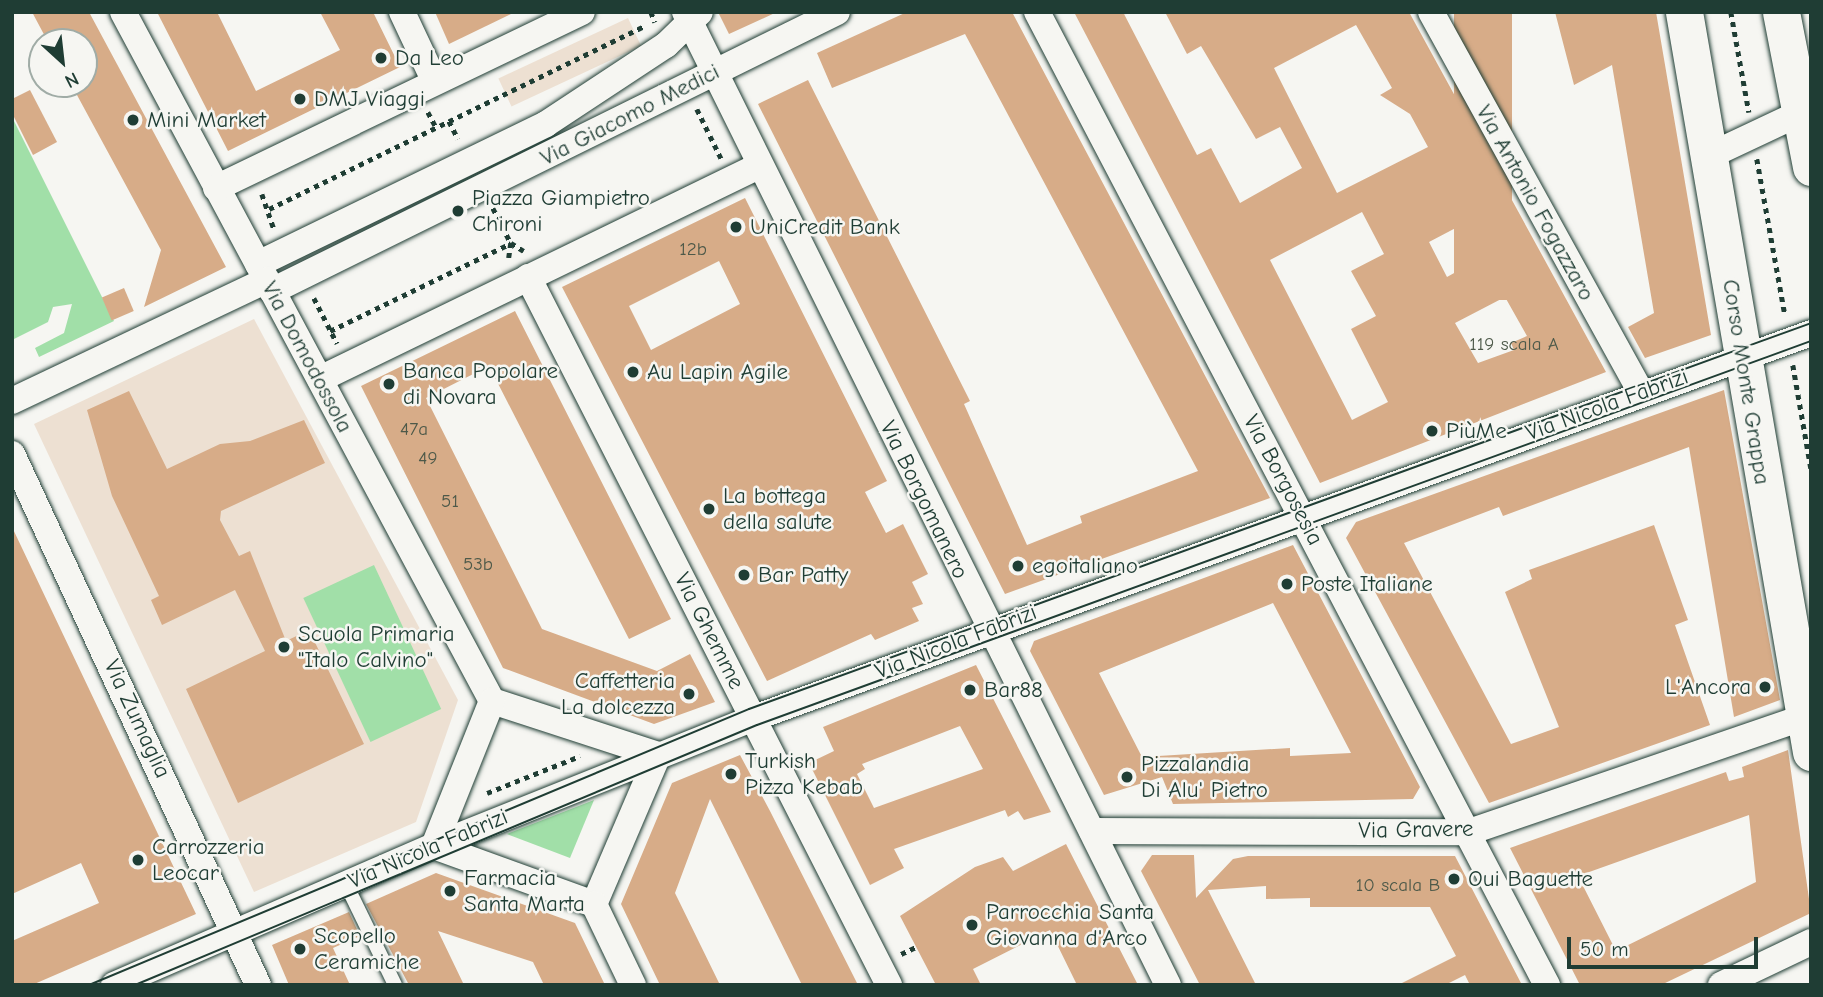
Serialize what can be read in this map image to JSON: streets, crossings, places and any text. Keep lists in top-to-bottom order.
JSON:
{
  "streets": {
    "street": [
      "Via Giacomo Medici",
      "Via Antonio Fogazzaro",
      "Via Domodossola",
      "Corso Monte Grappa",
      "Via Nicola Fabrizi",
      "Via Borgosesia",
      "Via Borgomanero",
      "Via Ghemme",
      "Via Zumaglia",
      "Via Gravere"
    ]
  },
  "crossings": [
    ["Via Giacomo Medici", "Via Domodossola"],
    ["Via Giacomo Medici", "Via Borgomanero"],
    ["Via Antonio Fogazzaro", "Via Nicola Fabrizi"],
    ["Corso Monte Grappa", "Via Nicola Fabrizi"],
    ["Corso Monte Grappa", "Via Gravere"],
    ["Via Nicola Fabrizi", "Via Borgosesia"],
    ["Via Nicola Fabrizi", "Via Borgomanero"],
    ["Via Nicola Fabrizi", "Via Ghemme"],
    ["Via Nicola Fabrizi", "Via Zumaglia"],
    ["Via Borgosesia", "Via Gravere"],
    ["Via Borgomanero", "Via Gravere"]
  ],
  "places": [
    "Da Leo",
    "DMJ Viaggi",
    "Mini Market",
    "Piazza Giampietro Chironi",
    "UniCredit Bank",
    "Au Lapin Agile",
    "Banca Popolare di Novara",
    "PiùMe",
    "La bottega della salute",
    "egoitaliano",
    "Bar Patty",
    "Poste Italiane",
    "Scuola Primaria \"Italo Calvino\"",
    "L'Ancora",
    "Bar88",
    "Caffetteria La dolcezza",
    "Turkish Pizza Kebab",
    "Pizzalandia Di Alu' Pietro",
    "Carrozzeria Leocar",
    "Oui Baguette",
    "Farmacia Santa Marta",
    "Parrocchia Santa Giovanna d'Arco",
    "Scopello Ceramiche"
  ],
  "house_numbers": [
    "12b",
    "119 scala A",
    "47a",
    "49",
    "51",
    "53b",
    "10 scala B"
  ],
  "scale_bar": "50 m",
  "north": "bottom right"
}
